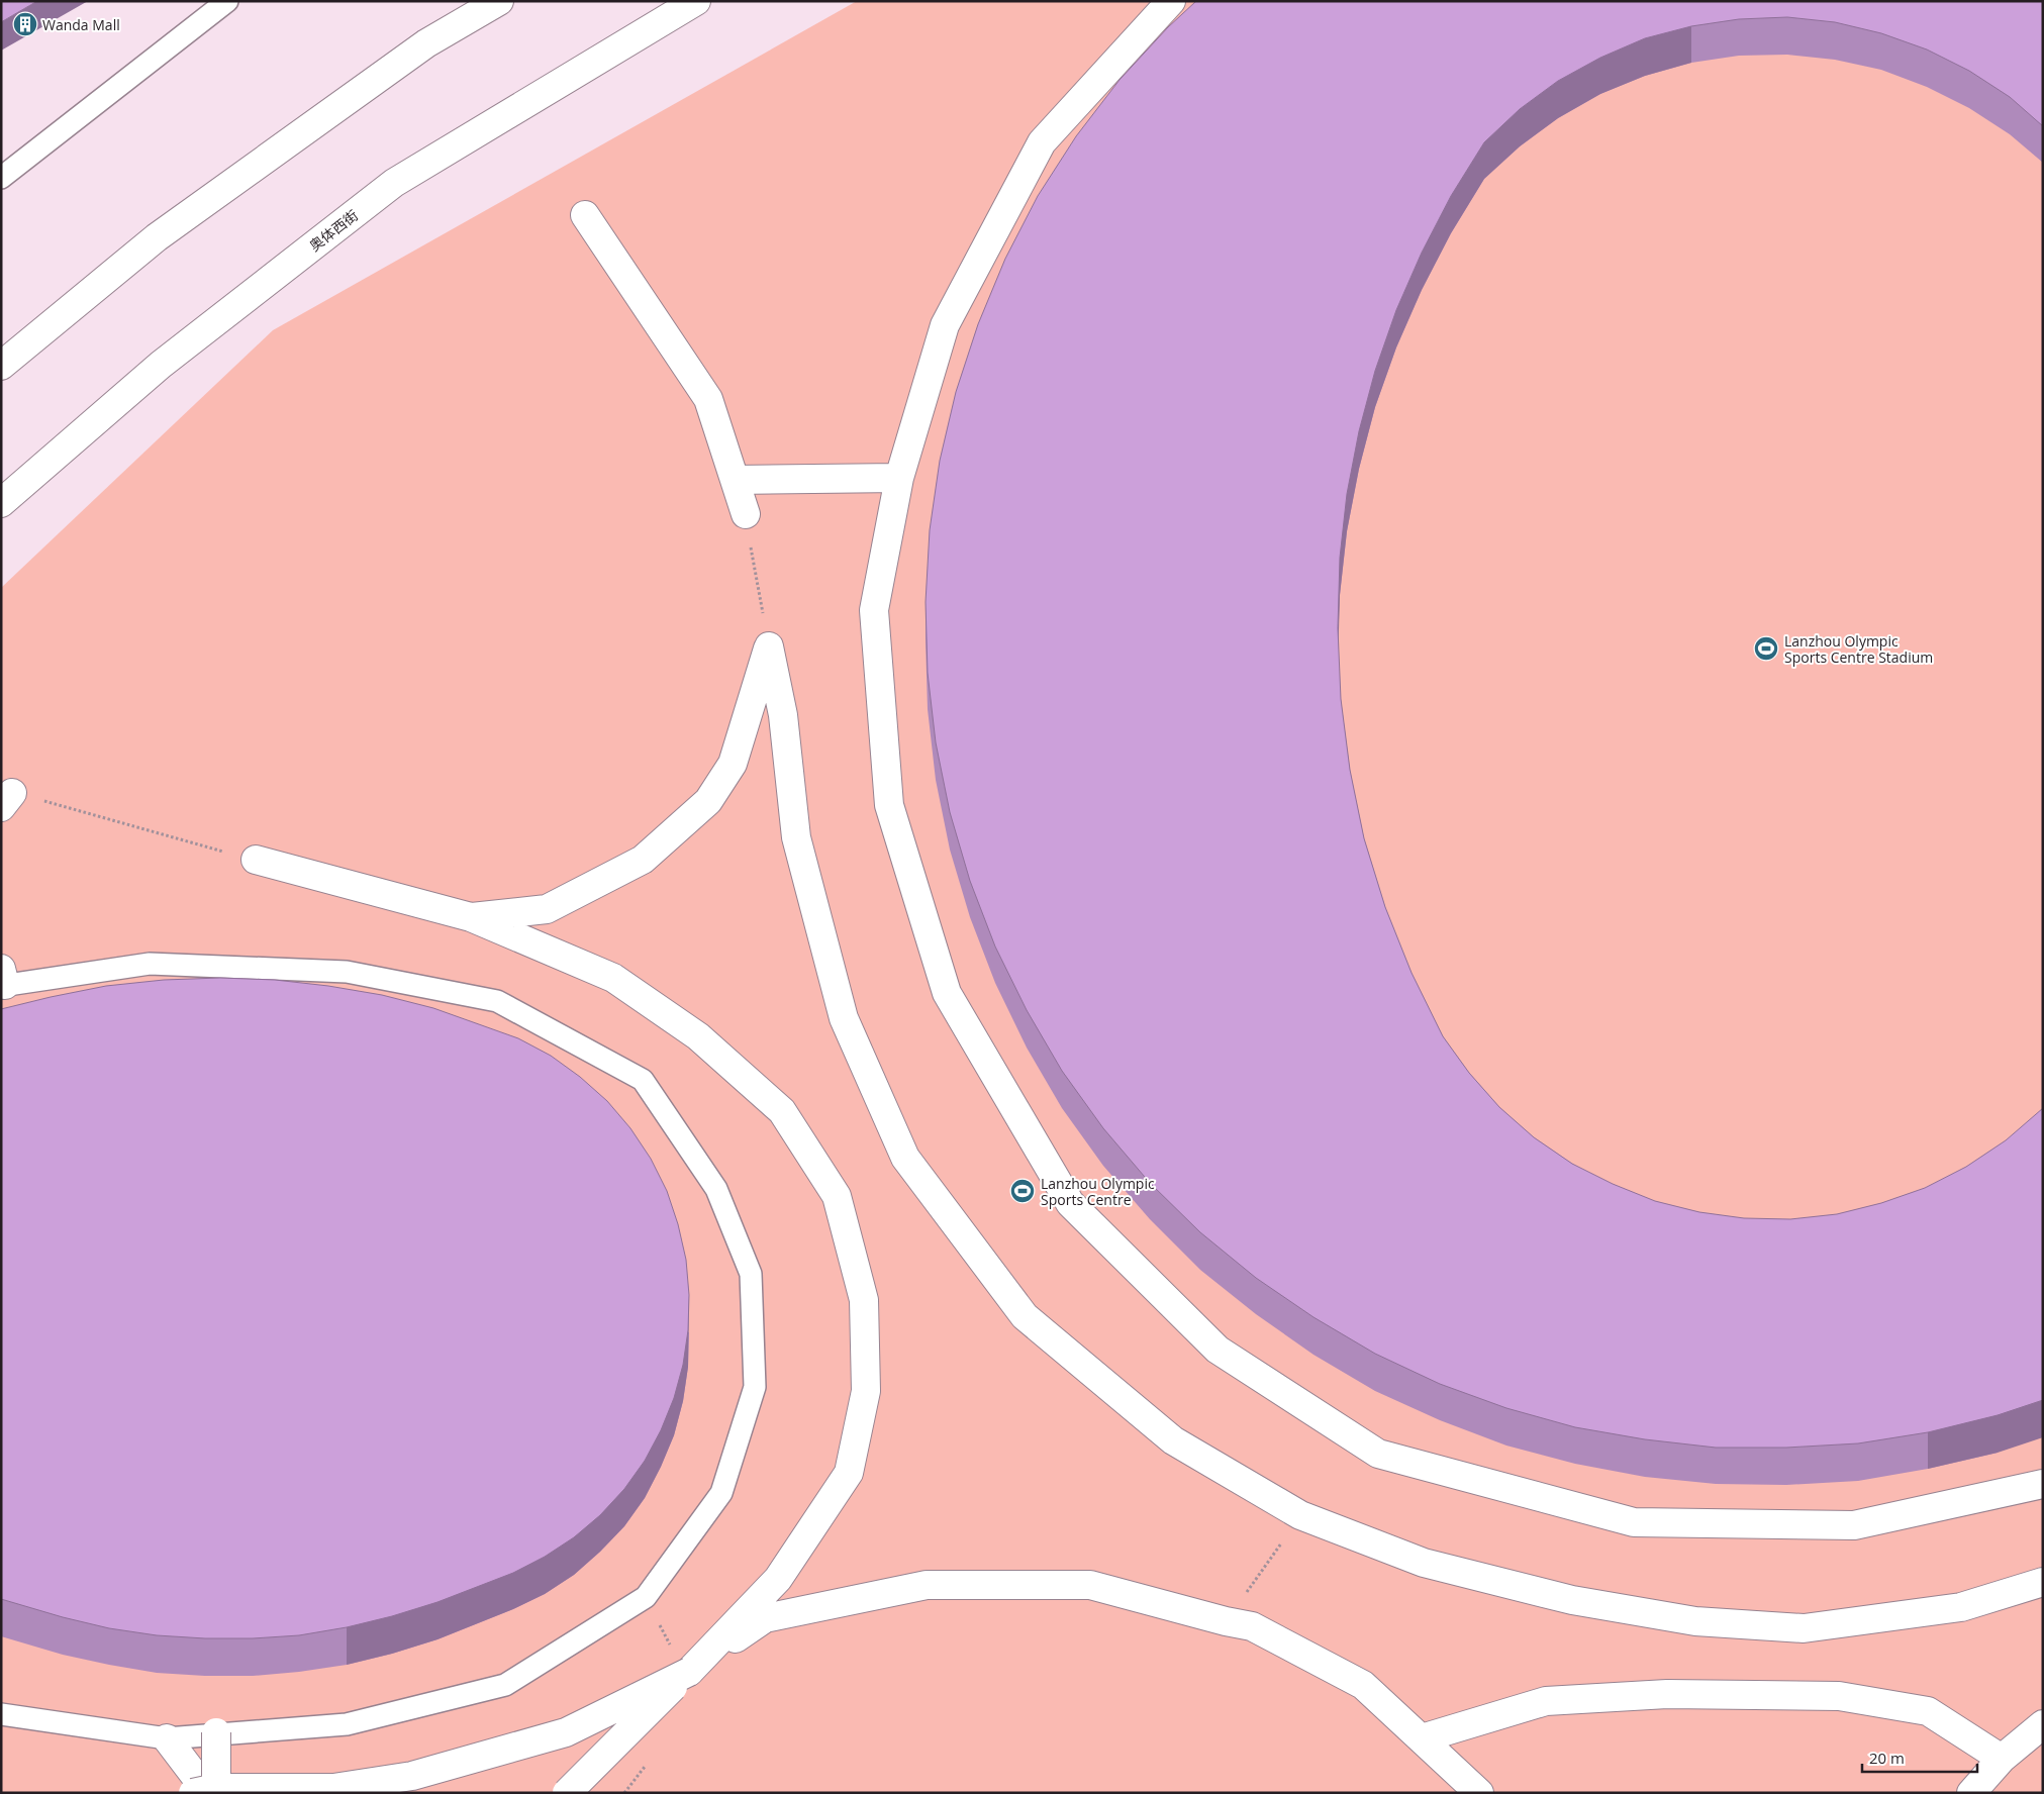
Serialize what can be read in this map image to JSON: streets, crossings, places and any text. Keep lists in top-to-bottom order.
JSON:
{
  "streets": {
    "street": ["奥体西街"]
  },
  "places": {
    "building": ["Wanda Mall"],
    "sports": ["Lanzhou Olympic Sports Centre Stadium", "Lanzhou Olympic Sports Centre"]
  },
  "scale_bar": "20 m"
}
